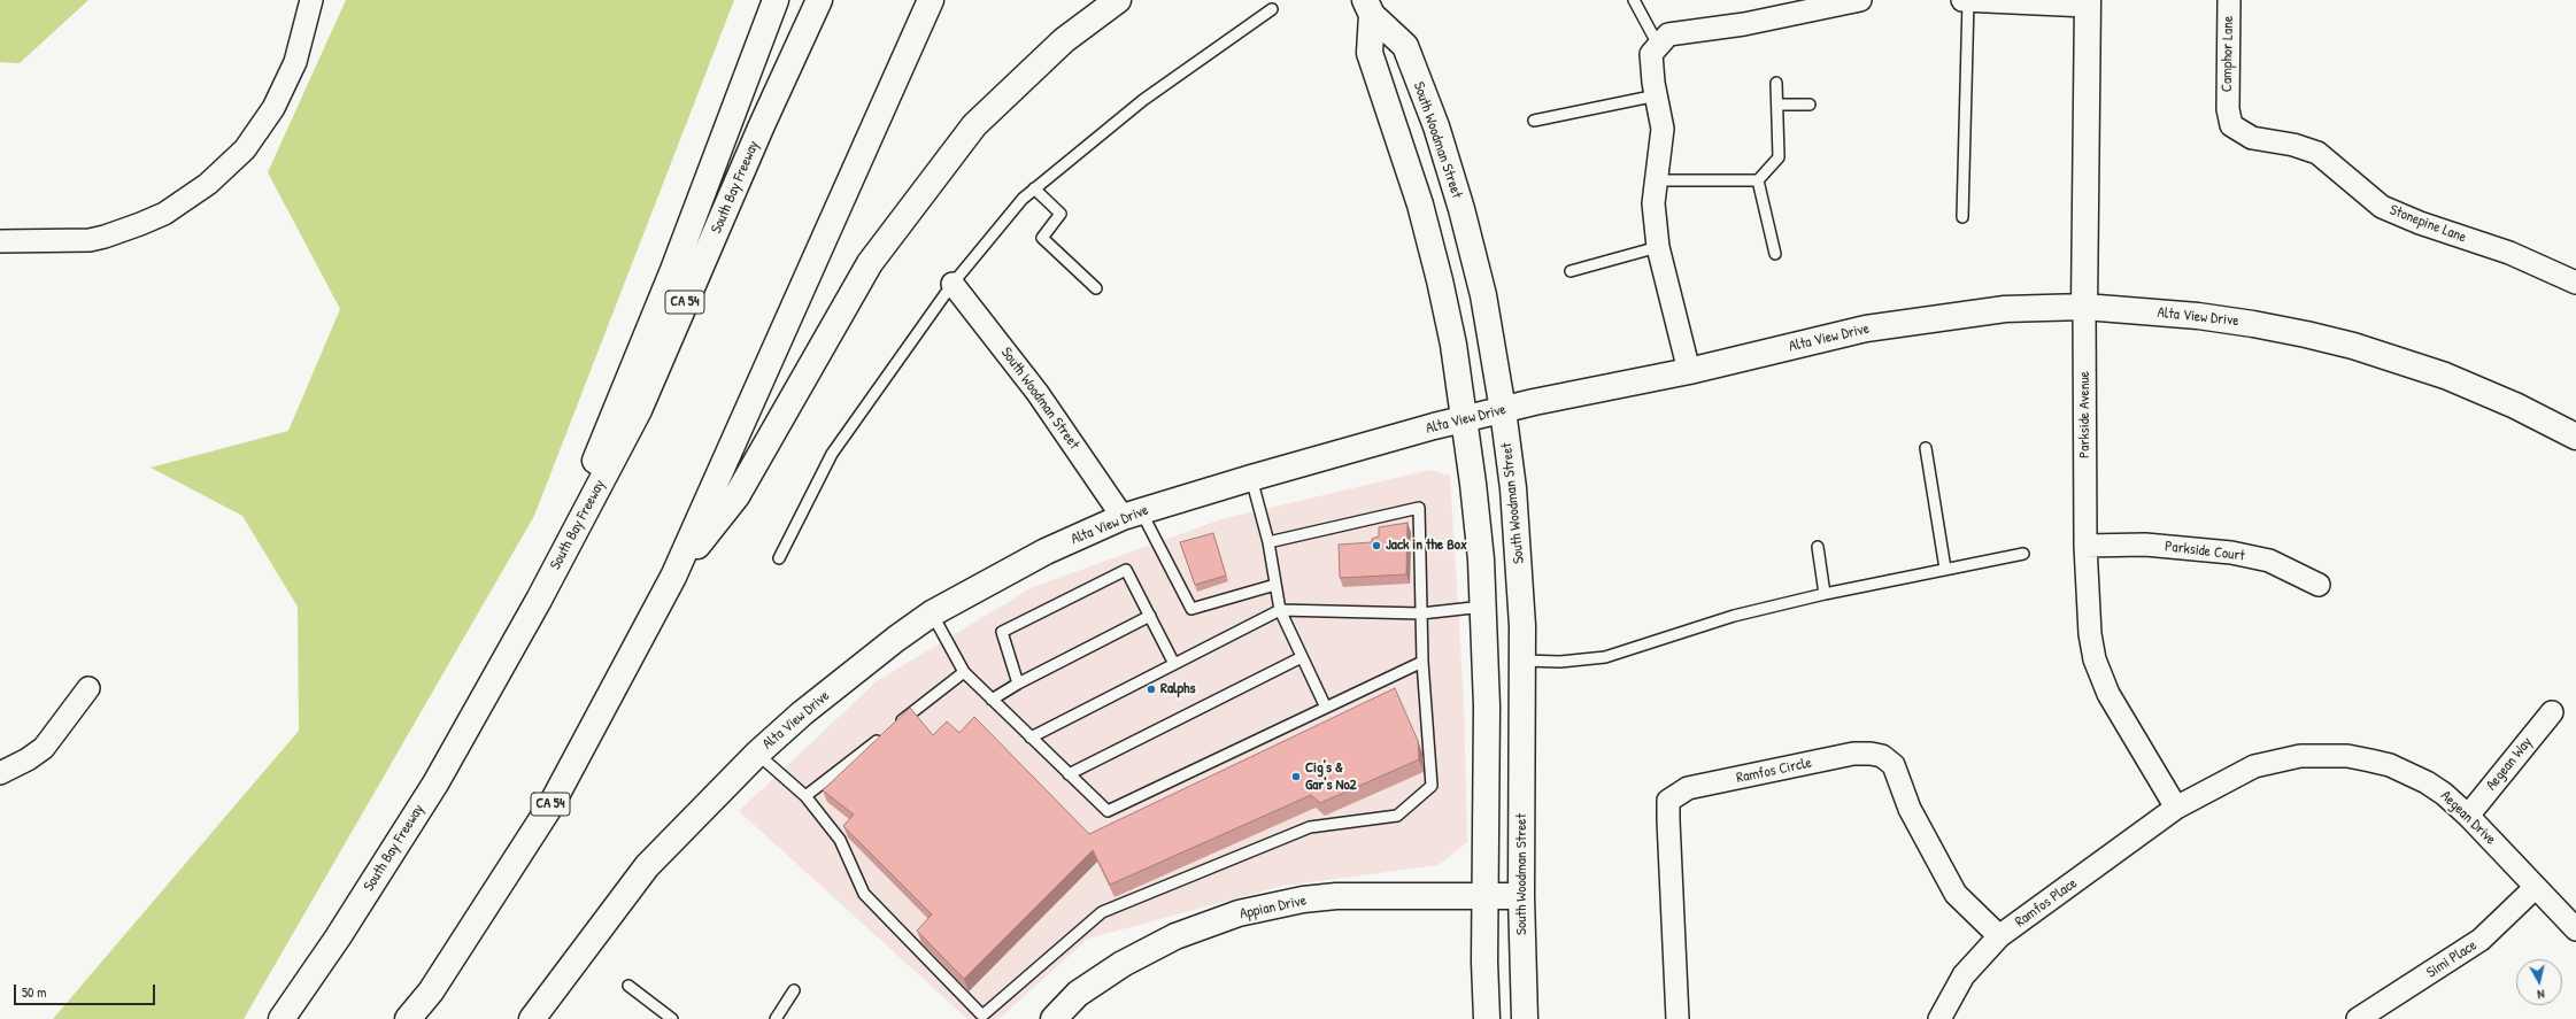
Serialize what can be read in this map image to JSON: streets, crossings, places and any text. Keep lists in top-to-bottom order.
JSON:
{
  "streets": {
    "main road": [
      "South Woodman Street",
      "South Bay Freeway",
      "CA 54",
      "Alta View Drive",
      "Parkside Avenue",
      "Appian Drive"
    ],
    "street": [
      "Camphor Lane",
      "Stonepine Lane",
      "Parkside Court",
      "Aegean Way",
      "Ramfos Circle",
      "Aegean Drive",
      "Ramfos Place",
      "Simi Place"
    ]
  },
  "crossings": [
    ["Camphor Lane", "Stonepine Lane"],
    ["South Woodman Street", "Alta View Drive"],
    ["South Woodman Street", "Appian Drive"],
    ["Alta View Drive", "Parkside Avenue"],
    ["Parkside Avenue", "Parkside Court"],
    ["Parkside Avenue", "Aegean Drive"],
    ["Parkside Avenue", "Ramfos Place"],
    ["Aegean Way", "Aegean Drive"],
    ["Ramfos Circle", "Ramfos Place"],
    ["Aegean Drive", "Ramfos Place"],
    ["Aegean Drive", "Simi Place"]
  ],
  "places": ["Jack in the Box", "Ralphs", "Cig's & Gar's No2"],
  "scale_bar": "50 m",
  "north": "bottom"
}
